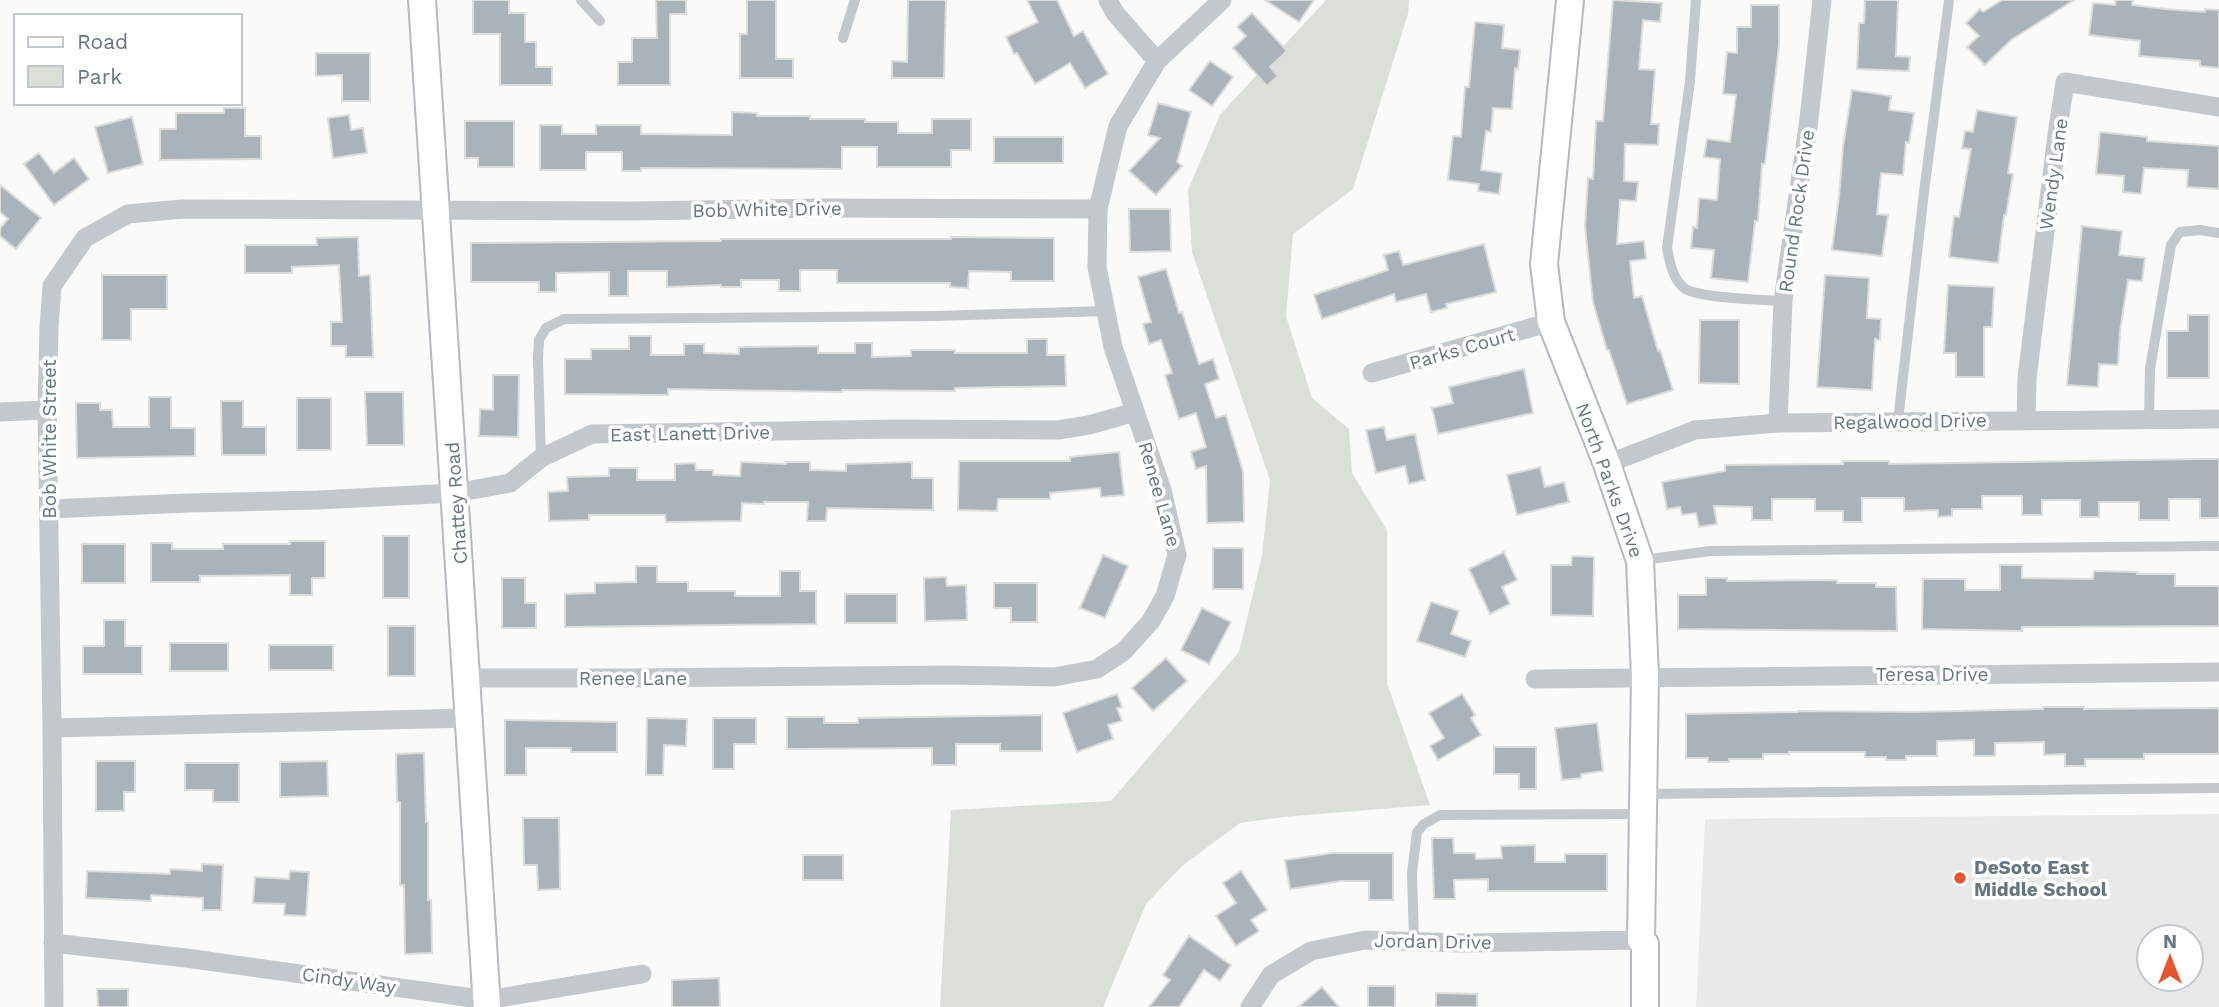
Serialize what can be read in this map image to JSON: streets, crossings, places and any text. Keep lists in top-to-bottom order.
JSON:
{
  "streets": {
    "street": [
      "Wendy Lane",
      "Bob White Drive",
      "Round Rock Drive",
      "Parks Court",
      "Regalwood Drive",
      "East Lanett Drive",
      "Bob White Street",
      "North Parks Drive",
      "Renee Lane",
      "Chattey Road",
      "Teresa Drive",
      "Jordan Drive",
      "Cindy Way"
    ]
  },
  "crossings": [
    ["Wendy Lane", "Regalwood Drive"],
    ["Bob White Drive", "Bob White Street"],
    ["Bob White Drive", "Renee Lane"],
    ["Bob White Drive", "Chattey Road"],
    ["Round Rock Drive", "Regalwood Drive"],
    ["Parks Court", "North Parks Drive"],
    ["Regalwood Drive", "North Parks Drive"],
    ["East Lanett Drive", "Bob White Street"],
    ["East Lanett Drive", "Renee Lane"],
    ["East Lanett Drive", "Chattey Road"],
    ["Bob White Street", "Chattey Road"],
    ["Bob White Street", "Cindy Way"],
    ["North Parks Drive", "Teresa Drive"],
    ["North Parks Drive", "Jordan Drive"],
    ["Renee Lane", "Chattey Road"],
    ["Chattey Road", "Cindy Way"]
  ],
  "places": ["DeSoto East Middle School"],
  "legend": ["Road", "Park"],
  "north": "top"
}
